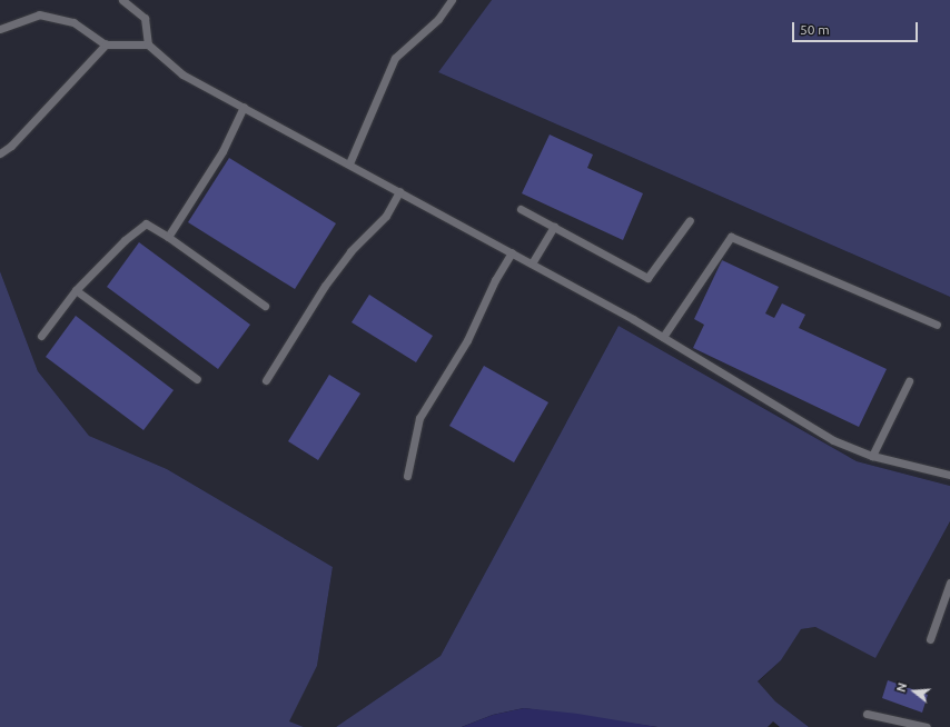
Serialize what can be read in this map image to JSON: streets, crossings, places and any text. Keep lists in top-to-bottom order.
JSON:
{
  "scale_bar": "50 m",
  "north": "left"
}
